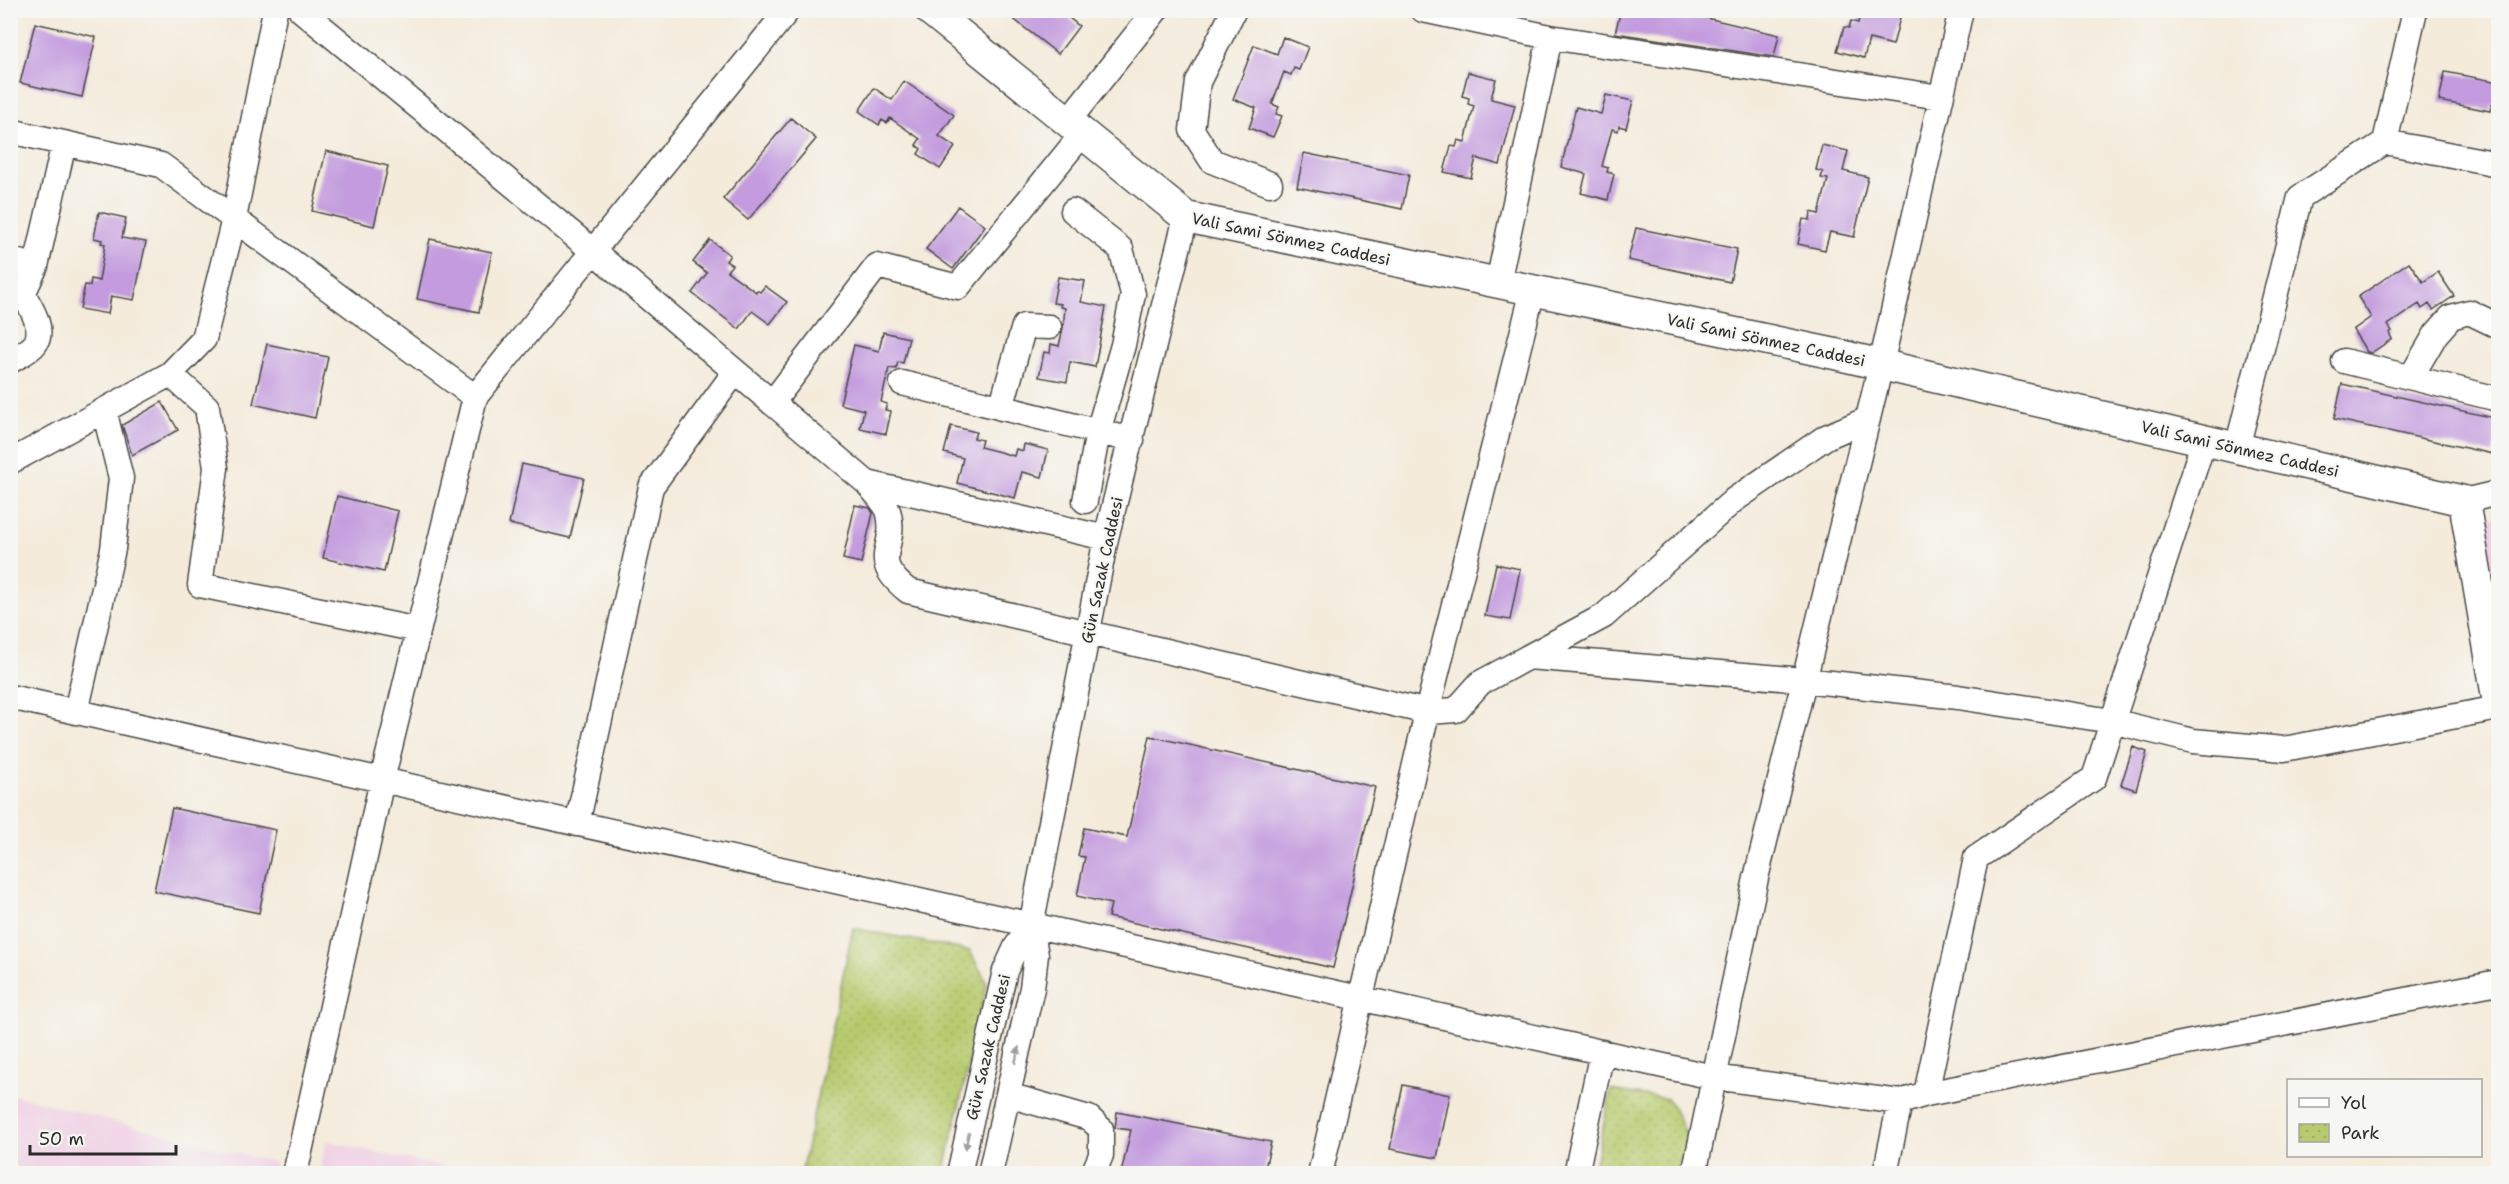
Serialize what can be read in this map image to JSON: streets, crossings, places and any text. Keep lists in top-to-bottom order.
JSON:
{
  "streets": {
    "main road": ["Vali Sami Sönmez Caddesi"],
    "street": ["Gün Sazak Caddesi"]
  },
  "crossings": [
    ["Vali Sami Sönmez Caddesi", "Gün Sazak Caddesi"]
  ],
  "legend": ["Yol", "Park"],
  "scale_bar": "50 m"
}
